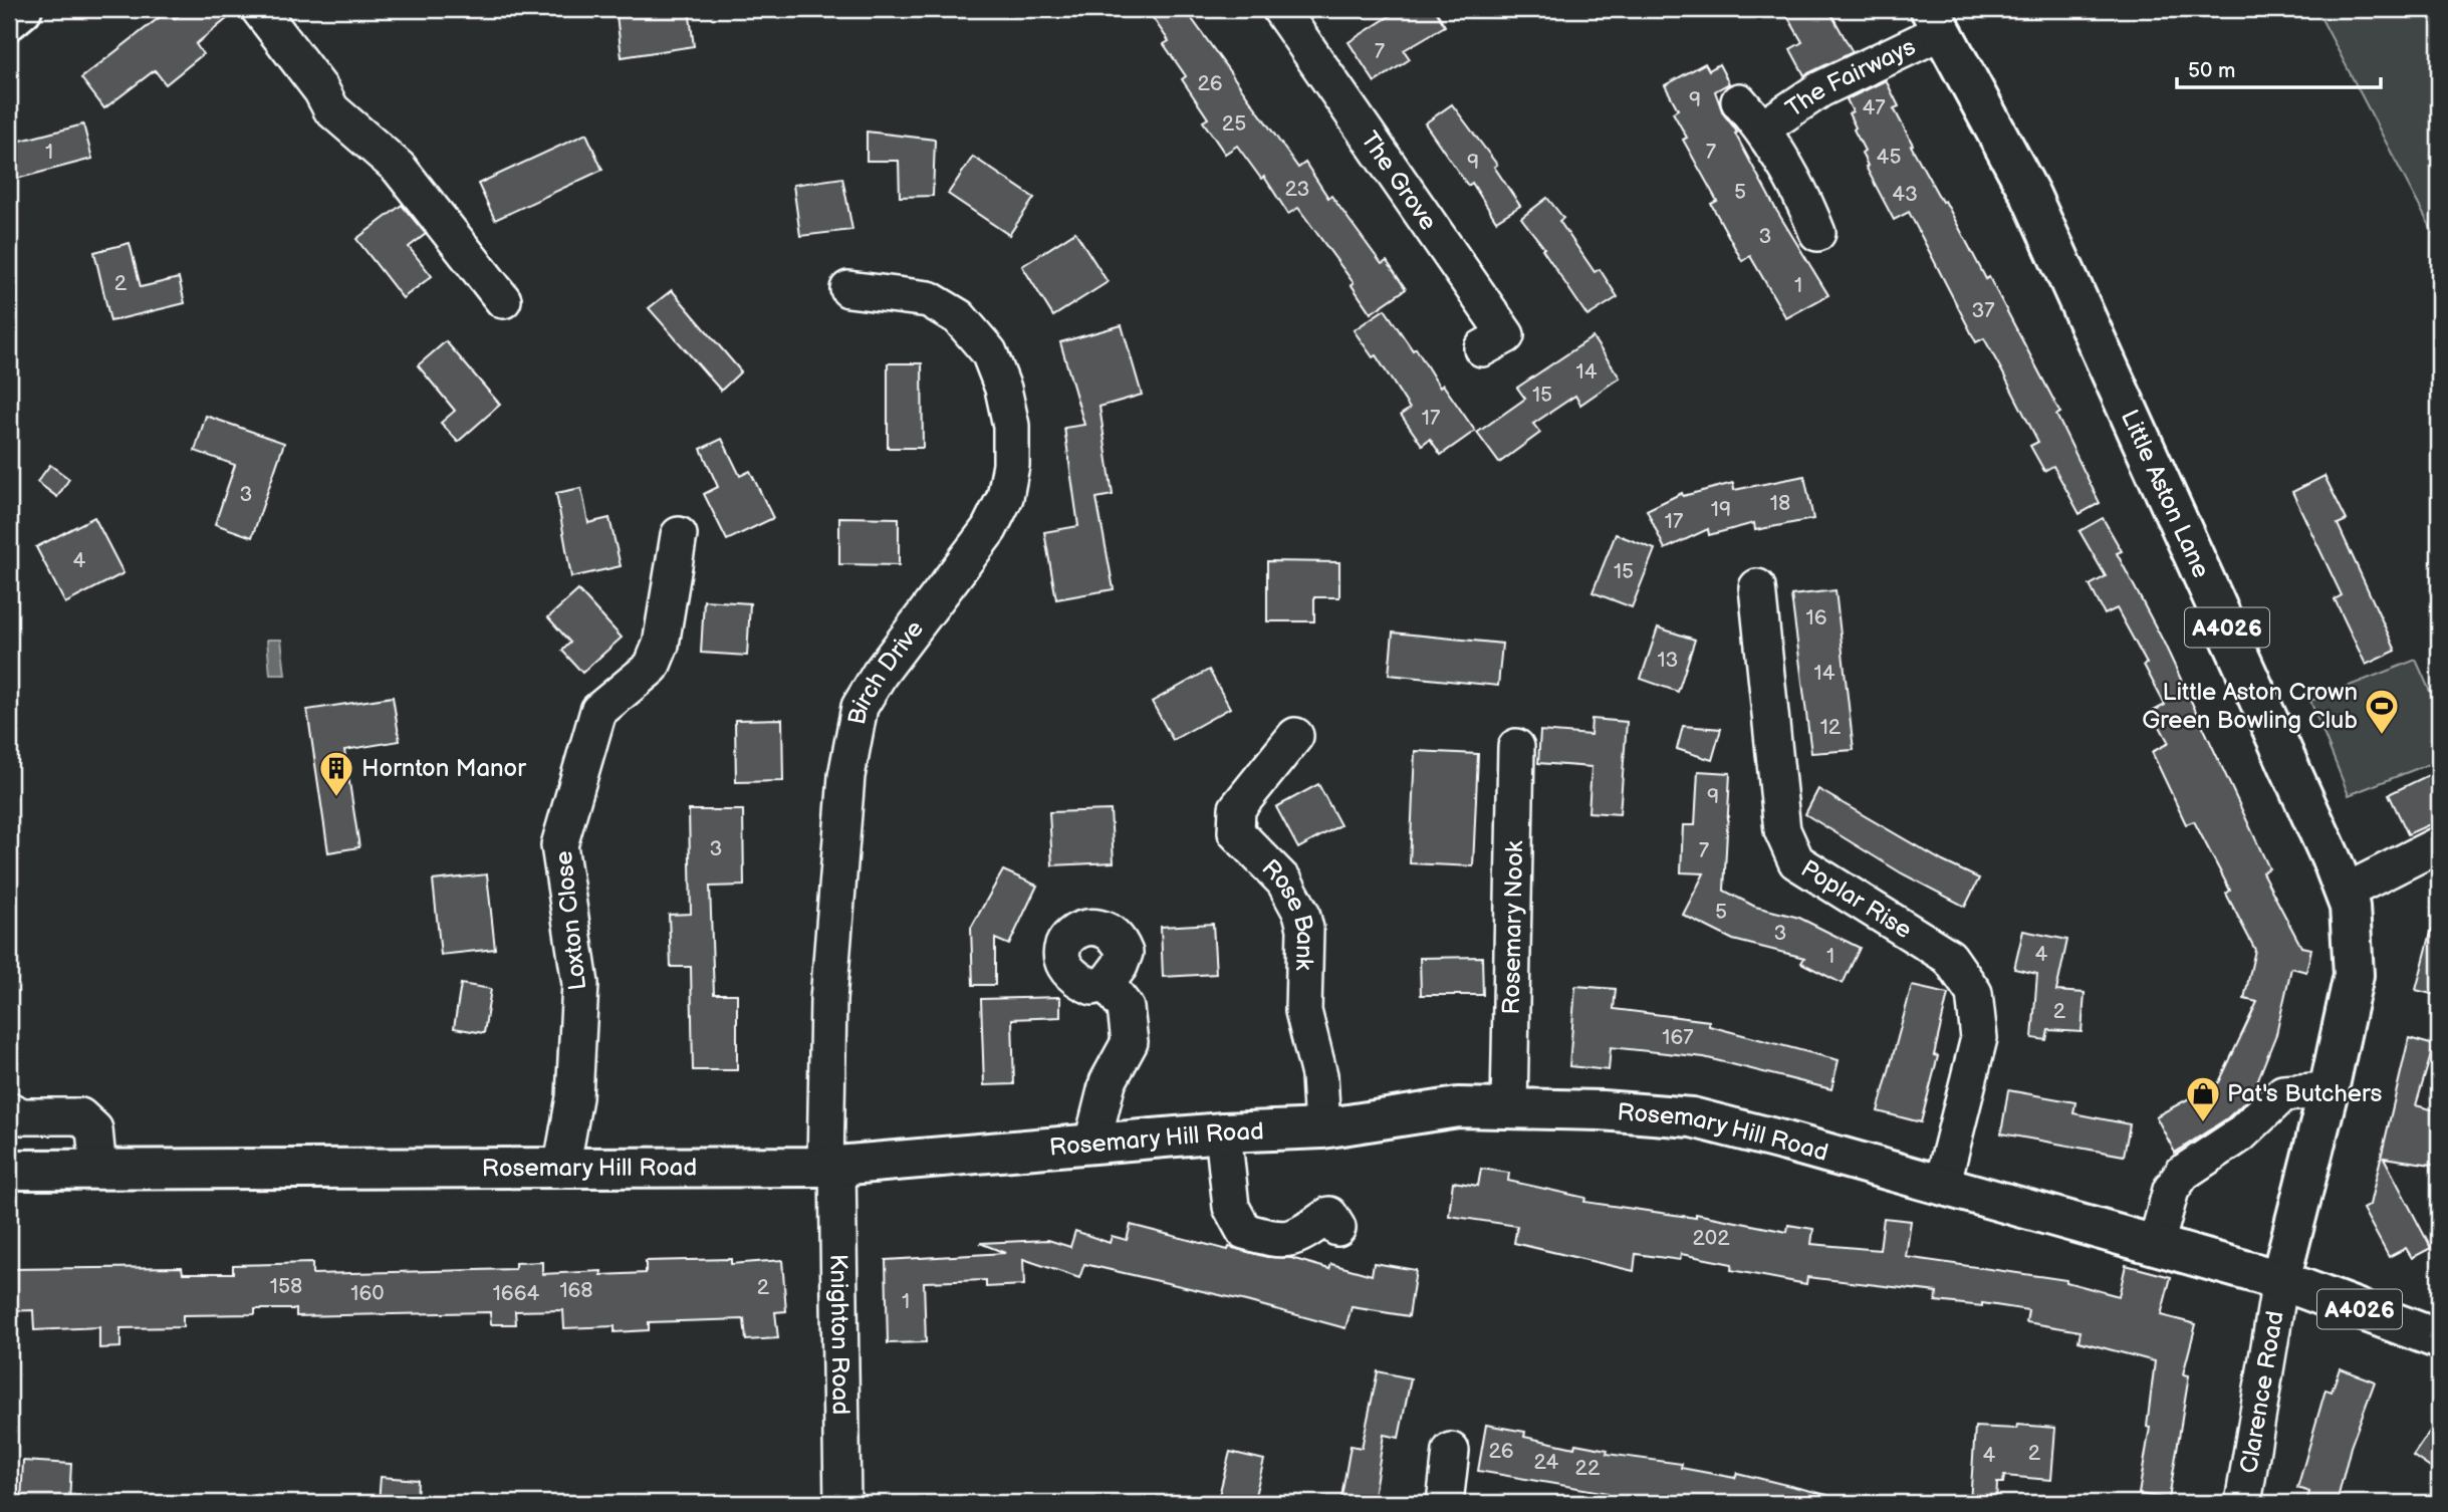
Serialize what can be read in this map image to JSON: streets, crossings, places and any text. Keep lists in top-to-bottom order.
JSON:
{
  "streets": {
    "main road": ["Little Aston Lane", "A4026", "Rosemary Hill Road"],
    "street": [
      "The Fairways",
      "The Grove",
      "Birch Drive",
      "Poplar Rise",
      "Rose Bank",
      "Loxton Close",
      "Rosemary Nook",
      "Knighton Road",
      "Clarence Road"
    ]
  },
  "crossings": [
    ["The Fairways", "Little Aston Lane"],
    ["Little Aston Lane", "A4026"],
    ["Little Aston Lane", "Rosemary Hill Road"],
    ["Little Aston Lane", "Clarence Road"],
    ["A4026", "Rosemary Hill Road"],
    ["A4026", "Clarence Road"],
    ["Birch Drive", "Rosemary Hill Road"],
    ["Birch Drive", "Knighton Road"],
    ["Poplar Rise", "Rosemary Hill Road"],
    ["Rose Bank", "Rosemary Hill Road"],
    ["Loxton Close", "Rosemary Hill Road"],
    ["Rosemary Nook", "Rosemary Hill Road"],
    ["Rosemary Hill Road", "Knighton Road"],
    ["Rosemary Hill Road", "Clarence Road"]
  ],
  "places": {
    "sports": ["Little Aston Crown Green Bowling Club"],
    "building": ["Hornton Manor"],
    "shop": ["Pat's Butchers"]
  },
  "house_numbers": [
    "7",
    "26",
    "9",
    "47",
    "25",
    "1",
    "7",
    "45",
    "9",
    "23",
    "5",
    "43",
    "3",
    "2",
    "1",
    "37",
    "14",
    "15",
    "17",
    "3",
    "18",
    "19",
    "17",
    "4",
    "15",
    "16",
    "13",
    "14",
    "12",
    "9",
    "3",
    "7",
    "5",
    "3",
    "4",
    "1",
    "2",
    "167",
    "202",
    "158",
    "2",
    "168",
    "160",
    "1664",
    "1",
    "26",
    "2",
    "4",
    "24",
    "22"
  ],
  "scale_bar": "50 m"
}
